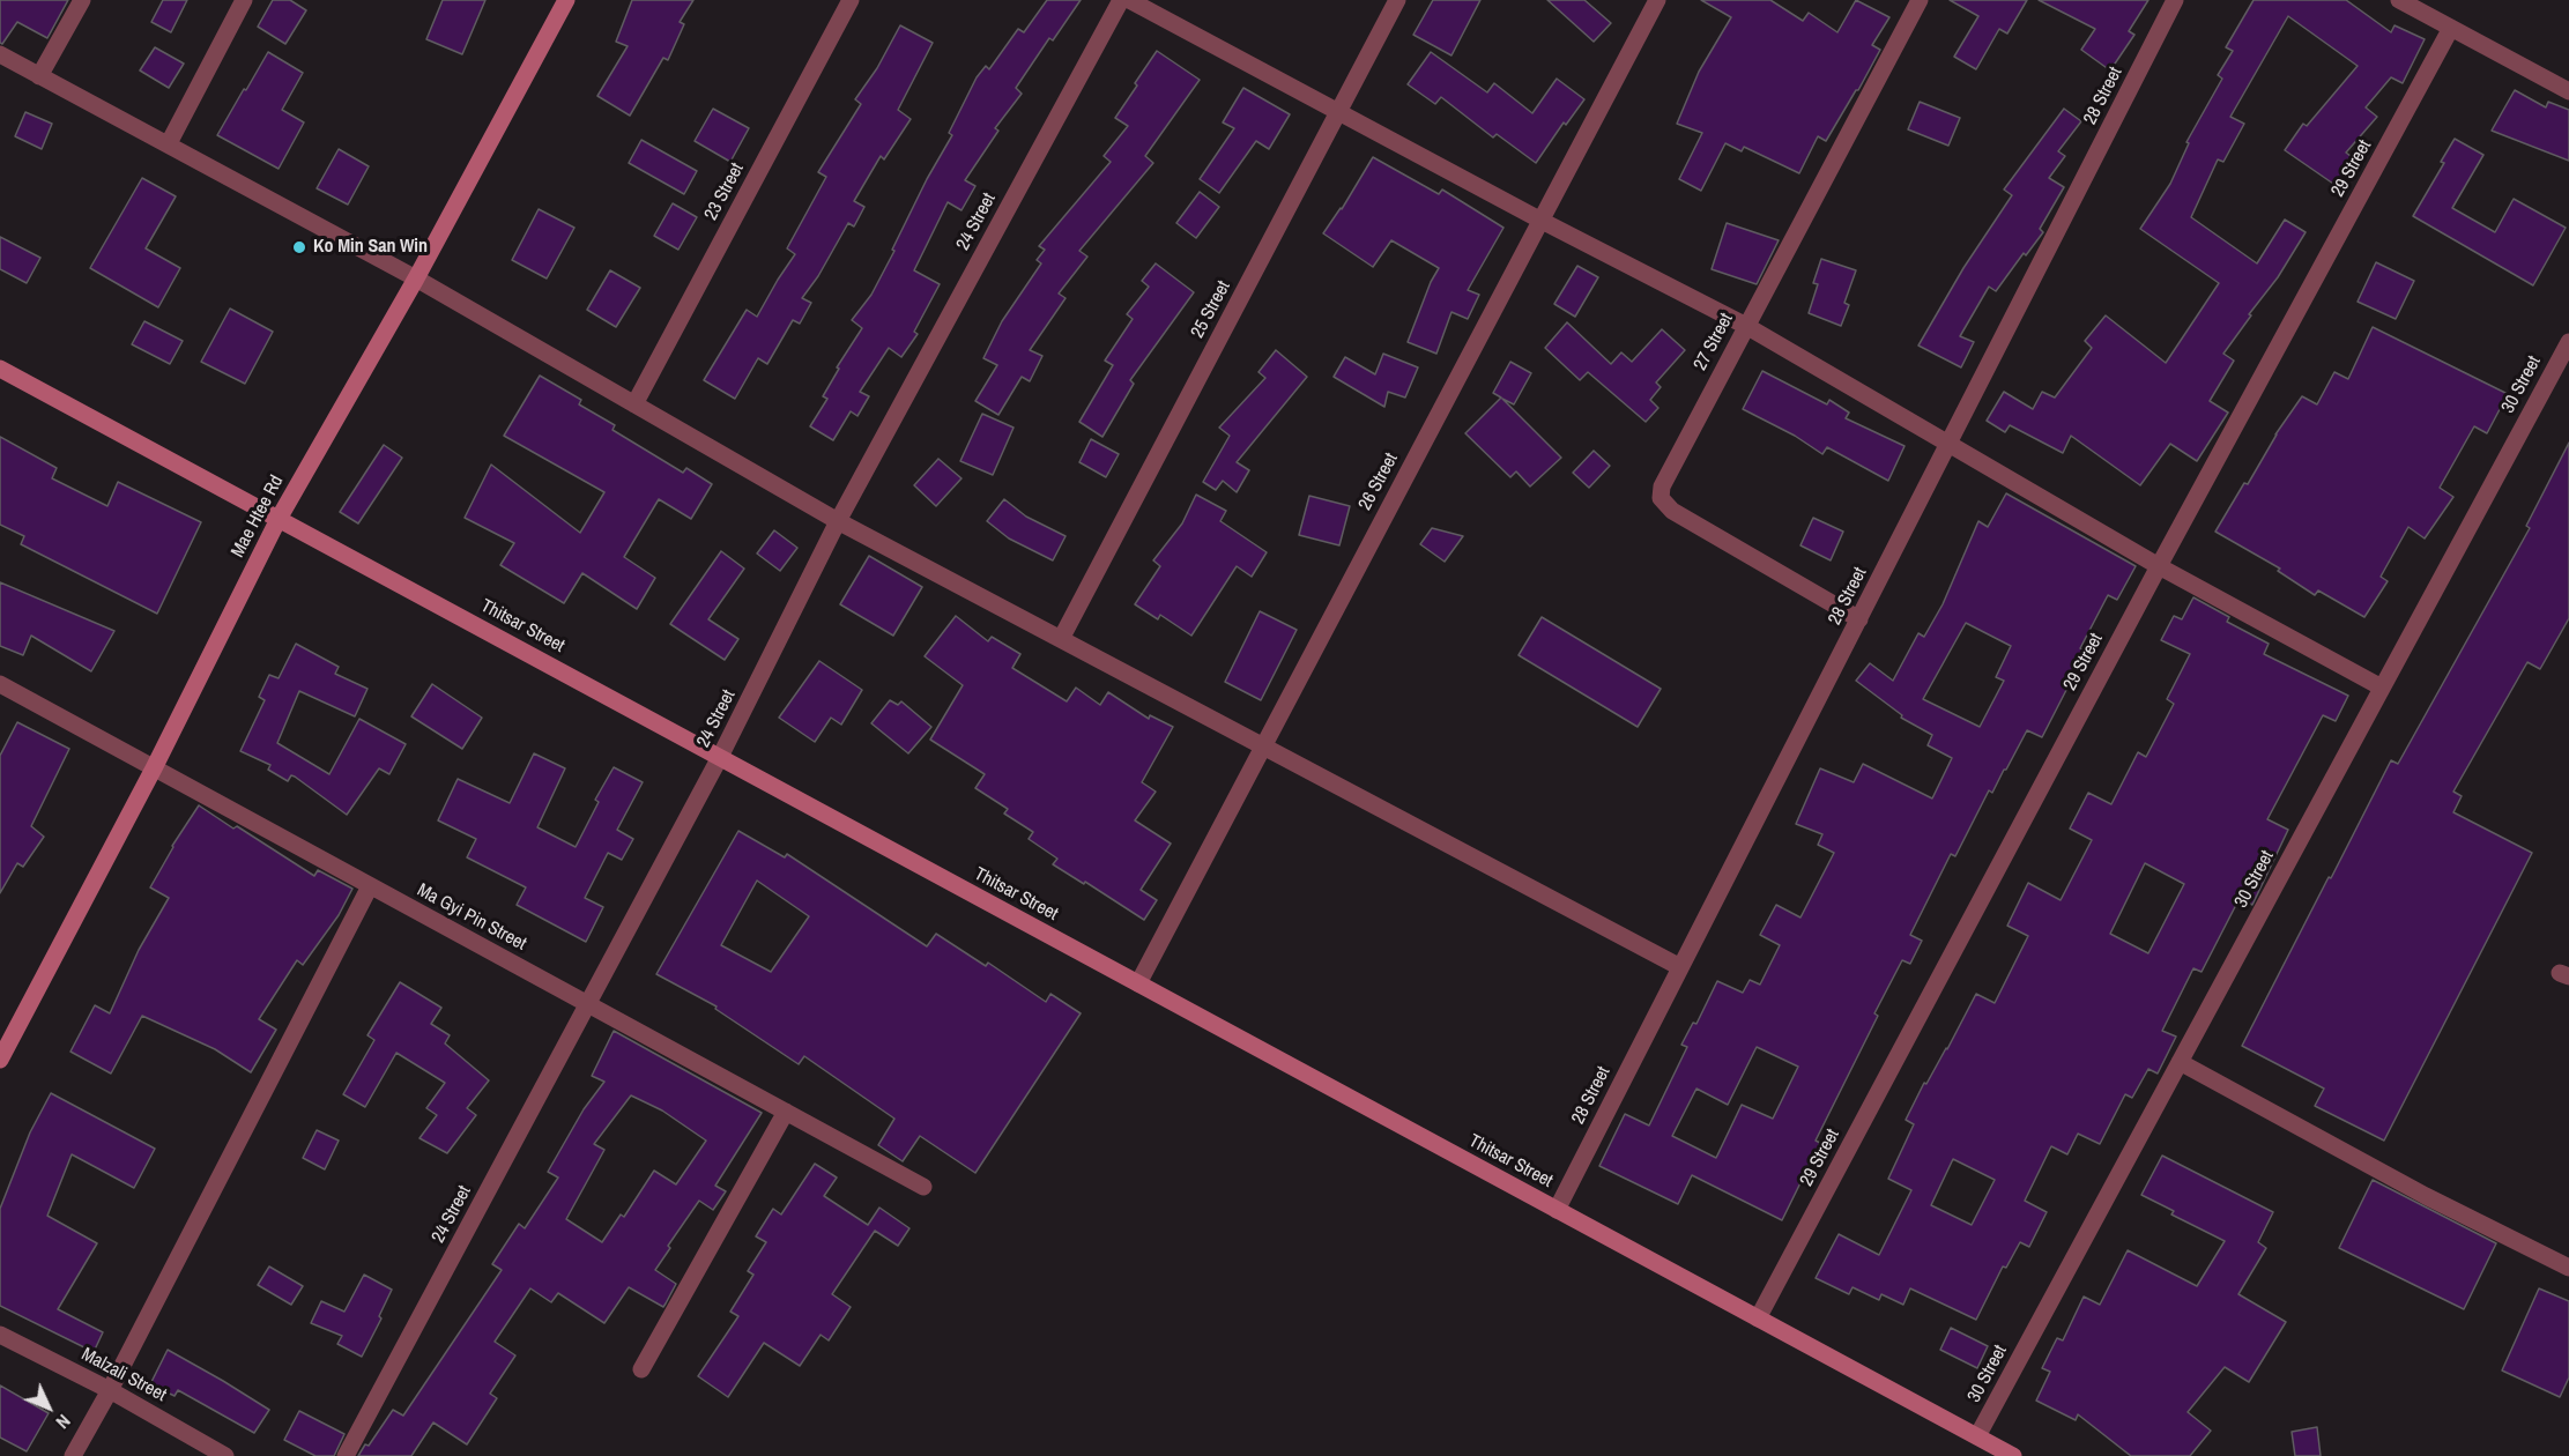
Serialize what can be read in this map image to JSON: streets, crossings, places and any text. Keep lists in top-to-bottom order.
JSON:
{
  "streets": {
    "street": [
      "28 Street",
      "29 Street",
      "23 Street",
      "24 Street",
      "25 Street",
      "27 Street",
      "30 Street",
      "26 Street",
      "Mae Htee Rd",
      "Thitsar Street",
      "Ma Gyi Pin Street",
      "Malzali Street"
    ]
  },
  "crossings": [
    ["28 Street", "27 Street"],
    ["28 Street", "Thitsar Street"],
    ["29 Street", "Thitsar Street"],
    ["24 Street", "Thitsar Street"],
    ["24 Street", "Ma Gyi Pin Street"],
    ["30 Street", "Thitsar Street"],
    ["26 Street", "Thitsar Street"],
    ["Mae Htee Rd", "Thitsar Street"],
    ["Mae Htee Rd", "Ma Gyi Pin Street"]
  ],
  "places": ["Ko Min San Win"],
  "north": "bottom right"
}
